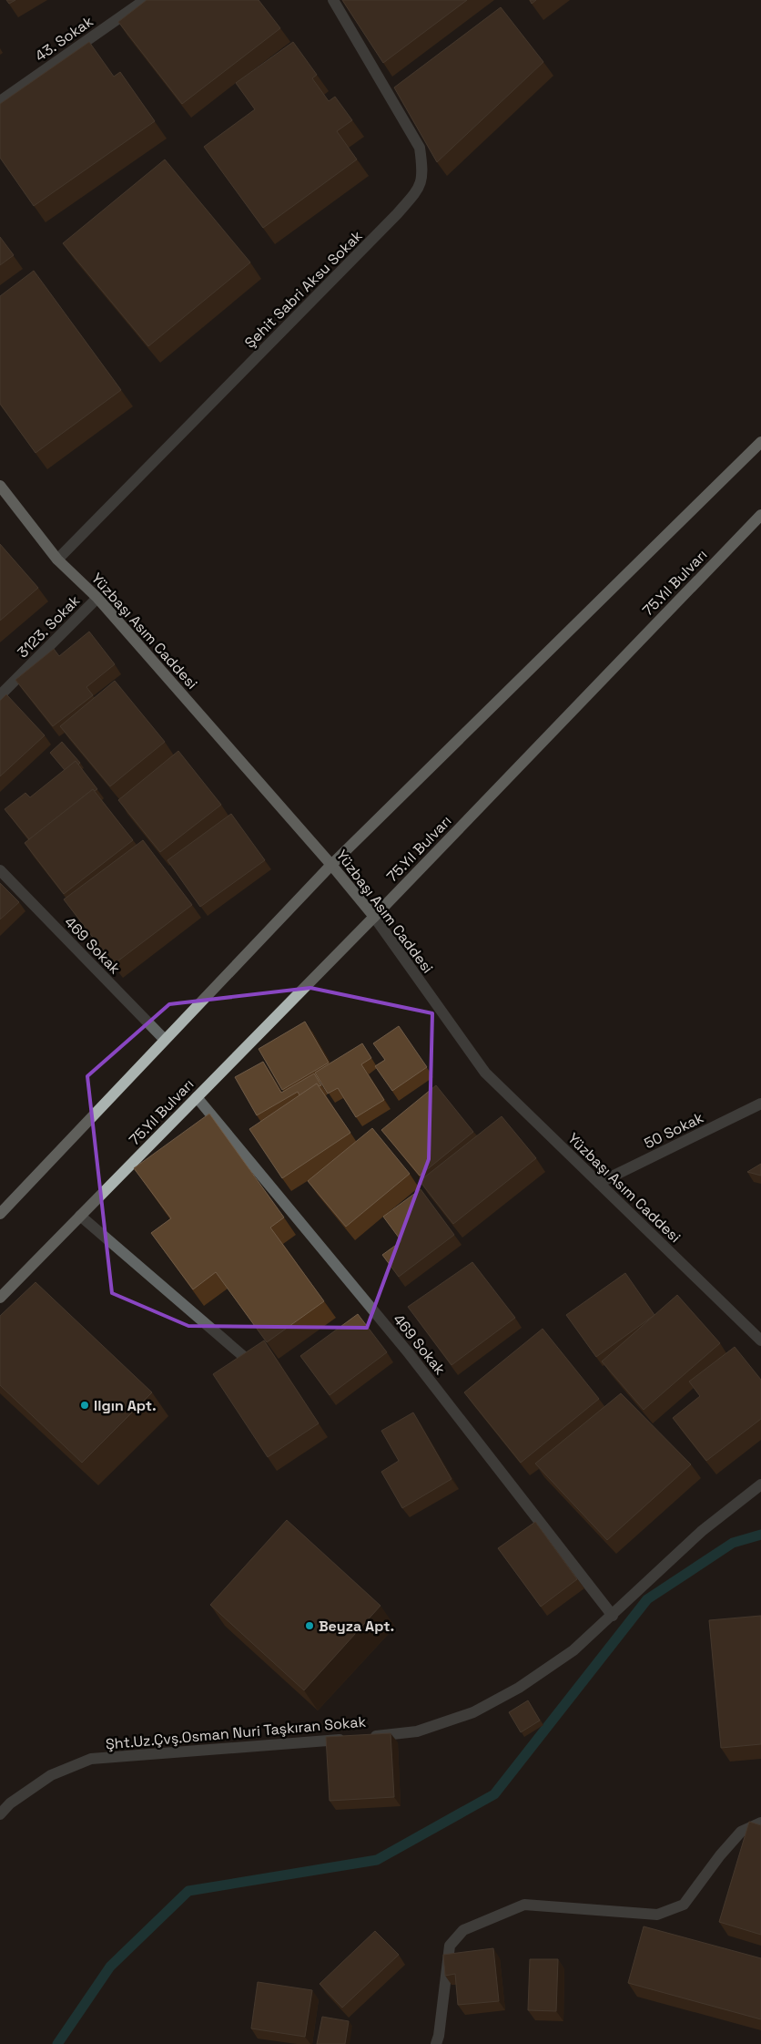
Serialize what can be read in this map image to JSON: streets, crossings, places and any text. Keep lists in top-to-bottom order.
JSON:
{
  "streets": {
    "main road": ["75.Yıl Bulvarı", "Yüzbaşı Asım Caddesi"],
    "street": [
      "43. Sokak",
      "Şehit Sabri Aksu Sokak",
      "3123. Sokak",
      "469 Sokak",
      "50 Sokak",
      "Şht.Uz.Çvş.Osman Nuri Taşkıran Sokak"
    ]
  },
  "crossings": [
    ["Şehit Sabri Aksu Sokak", "Yüzbaşı Asım Caddesi"],
    ["75.Yıl Bulvarı", "Yüzbaşı Asım Caddesi"],
    ["75.Yıl Bulvarı", "469 Sokak"],
    ["3123. Sokak", "Yüzbaşı Asım Caddesi"],
    ["Yüzbaşı Asım Caddesi", "50 Sokak"],
    ["469 Sokak", "Şht.Uz.Çvş.Osman Nuri Taşkıran Sokak"]
  ],
  "places": ["Ilgın Apt.", "Beyza Apt."]
}
